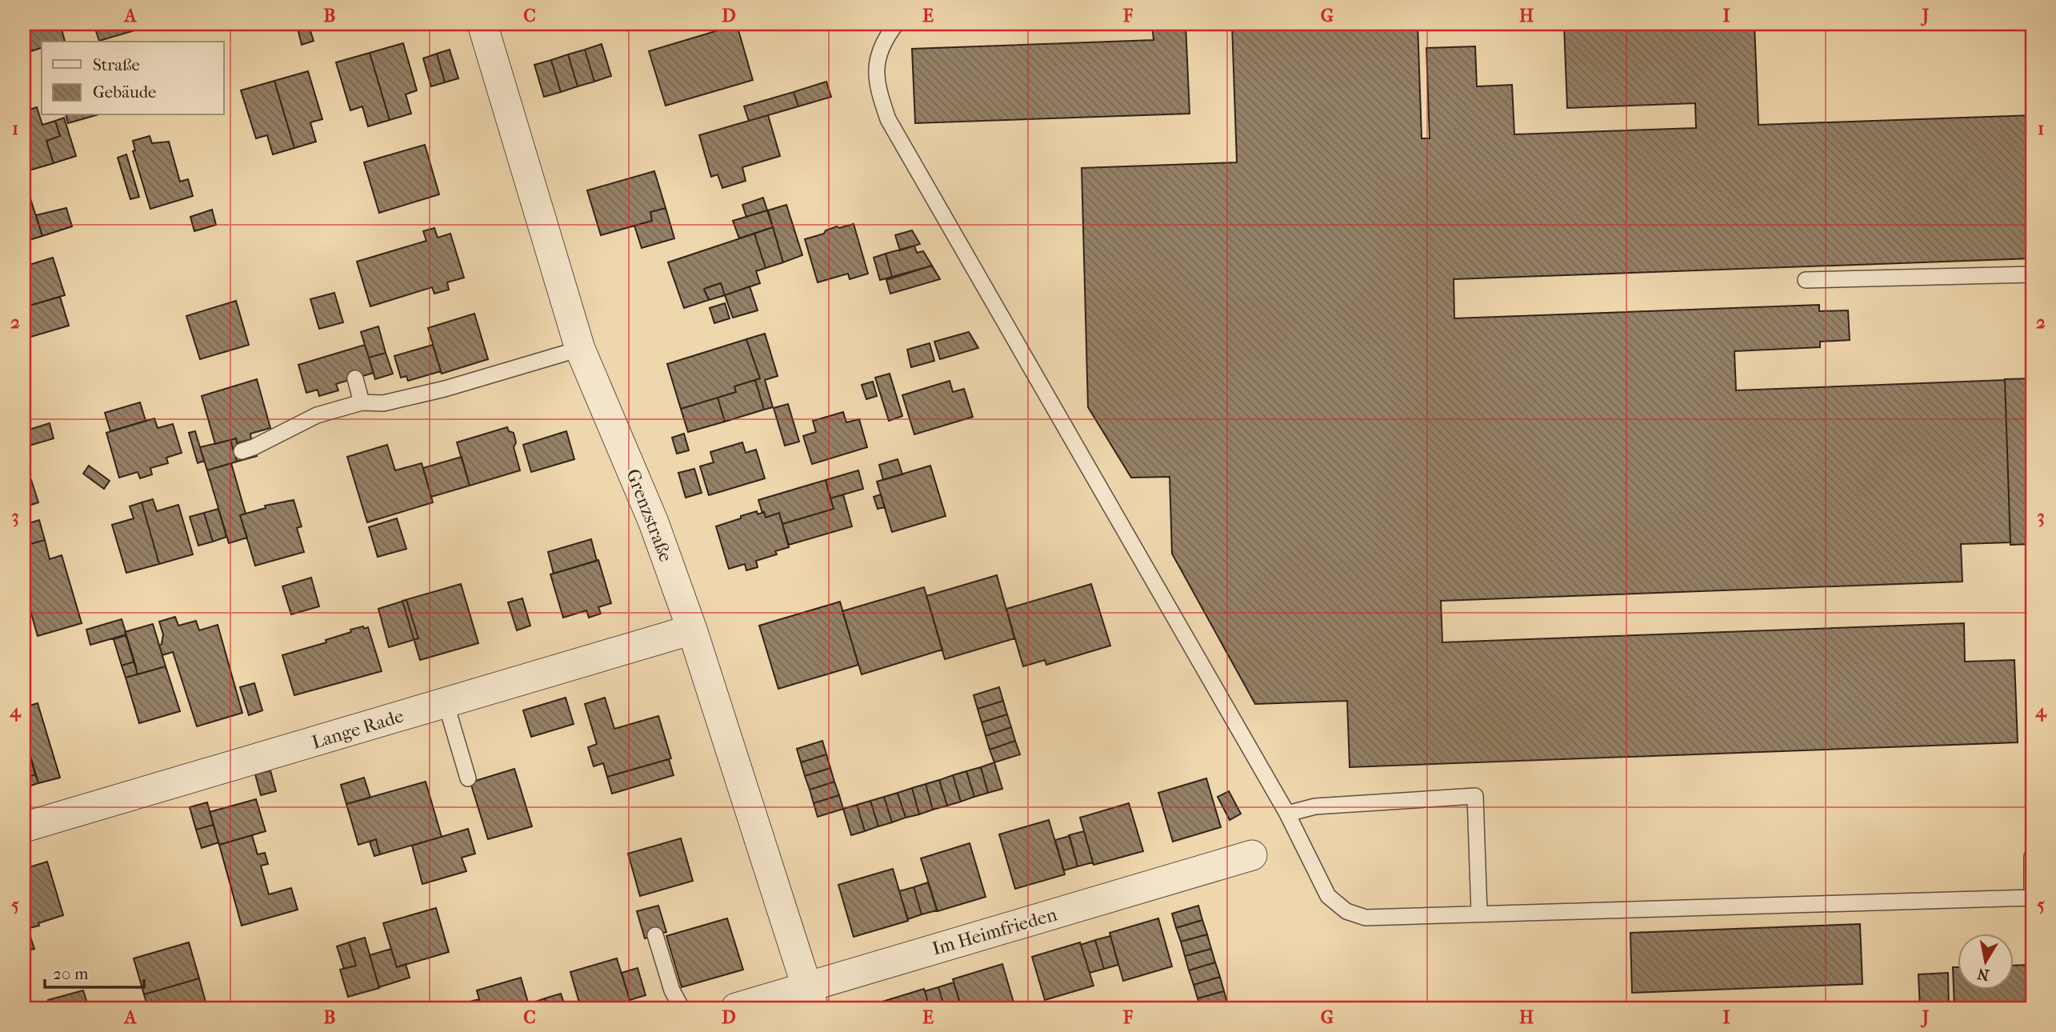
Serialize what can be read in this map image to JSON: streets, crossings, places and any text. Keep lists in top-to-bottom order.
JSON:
{
  "streets": {
    "street": ["Grenzstraße", "Lange Rade", "Im Heimfrieden"]
  },
  "crossings": [
    ["Grenzstraße", "Lange Rade"],
    ["Grenzstraße", "Im Heimfrieden"]
  ],
  "legend": ["Straße", "Gebäude"],
  "scale_bar": "20 m",
  "north": "bottom",
  "grid": {
    "columns": [
      "A",
      "B",
      "C",
      "D",
      "E",
      "F",
      "G",
      "H",
      "I",
      "J"
    ],
    "rows": [
      "1",
      "2",
      "3",
      "4",
      "5"
    ]
  }
}
